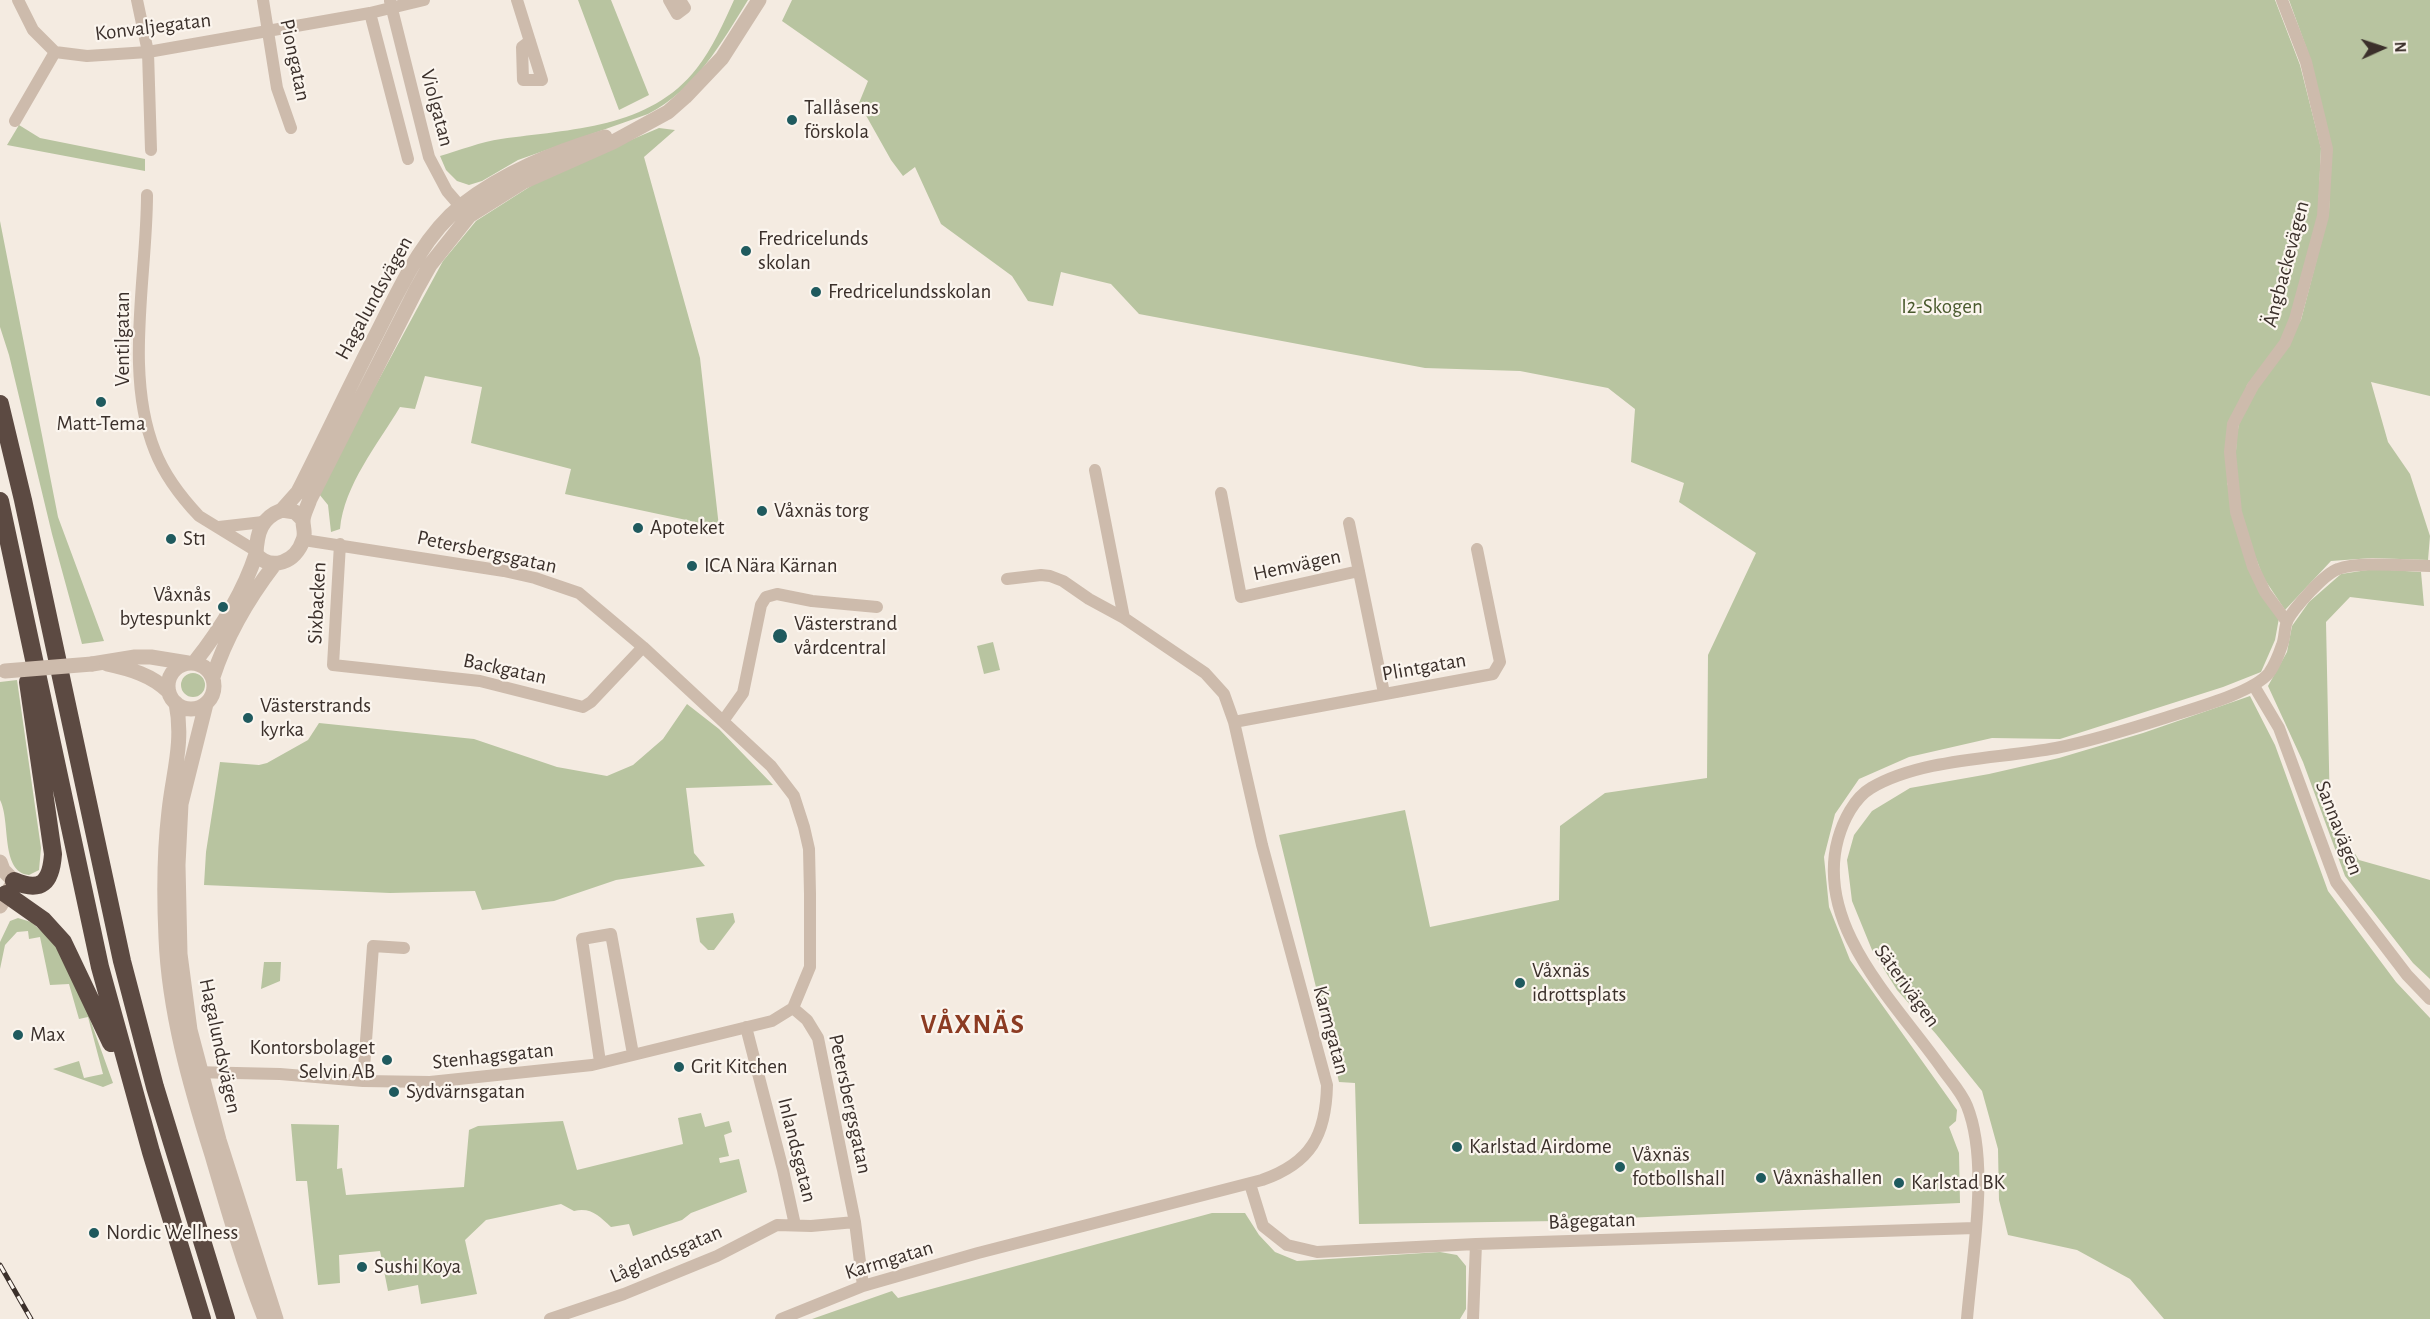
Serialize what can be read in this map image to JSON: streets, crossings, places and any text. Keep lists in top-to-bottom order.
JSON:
{
  "streets": {
    "street": [
      "Konvaljegatan",
      "Piongatan",
      "Violgatan",
      "Ängbackevägen",
      "Hagalundsvägen",
      "Ventilgatan",
      "Petersbergsgatan",
      "Hemvägen",
      "Sixbacken",
      "Plintgatan",
      "Backgatan",
      "Sannavägen",
      "Säterivägen",
      "Karmgatan",
      "Stenhagsgatan",
      "Inlandsgatan",
      "Bågegatan",
      "Låglandsgatan"
    ]
  },
  "crossings": [
    ["Konvaljegatan", "Piongatan"],
    ["Konvaljegatan", "Violgatan"],
    ["Violgatan", "Hagalundsvägen"],
    ["Hagalundsvägen", "Ventilgatan"],
    ["Hagalundsvägen", "Petersbergsgatan"],
    ["Hagalundsvägen", "Stenhagsgatan"],
    ["Ventilgatan", "Petersbergsgatan"],
    ["Petersbergsgatan", "Sixbacken"],
    ["Petersbergsgatan", "Backgatan"],
    ["Petersbergsgatan", "Karmgatan"],
    ["Petersbergsgatan", "Stenhagsgatan"],
    ["Petersbergsgatan", "Inlandsgatan"],
    ["Hemvägen", "Plintgatan"],
    ["Sixbacken", "Backgatan"],
    ["Plintgatan", "Karmgatan"],
    ["Sannavägen", "Säterivägen"],
    ["Säterivägen", "Bågegatan"],
    ["Karmgatan", "Bågegatan"],
    ["Stenhagsgatan", "Inlandsgatan"],
    ["Inlandsgatan", "Låglandsgatan"]
  ],
  "districts": ["VÅXNÄS"],
  "parks": ["I2-Skogen"],
  "places": [
    "Tallåsens förskola",
    "Fredricelunds skolan",
    "Fredricelundsskolan",
    "Matt-Tema",
    "Våxnäs torg",
    "Apoteket",
    "St1",
    "ICA Nära Kärnan",
    "Våxnås bytespunkt",
    "Västerstrand vårdcentral",
    "Västerstrands kyrka",
    "Våxnäs idrottsplats",
    "Max",
    "Kontorsbolaget Selvin AB",
    "Grit Kitchen",
    "Sydvärnsgatan",
    "Karlstad Airdome",
    "Våxnäs fotbollshall",
    "Våxnäshallen",
    "Karlstad BK",
    "Nordic Wellness",
    "Sushi Koya"
  ],
  "north": "right"
}
